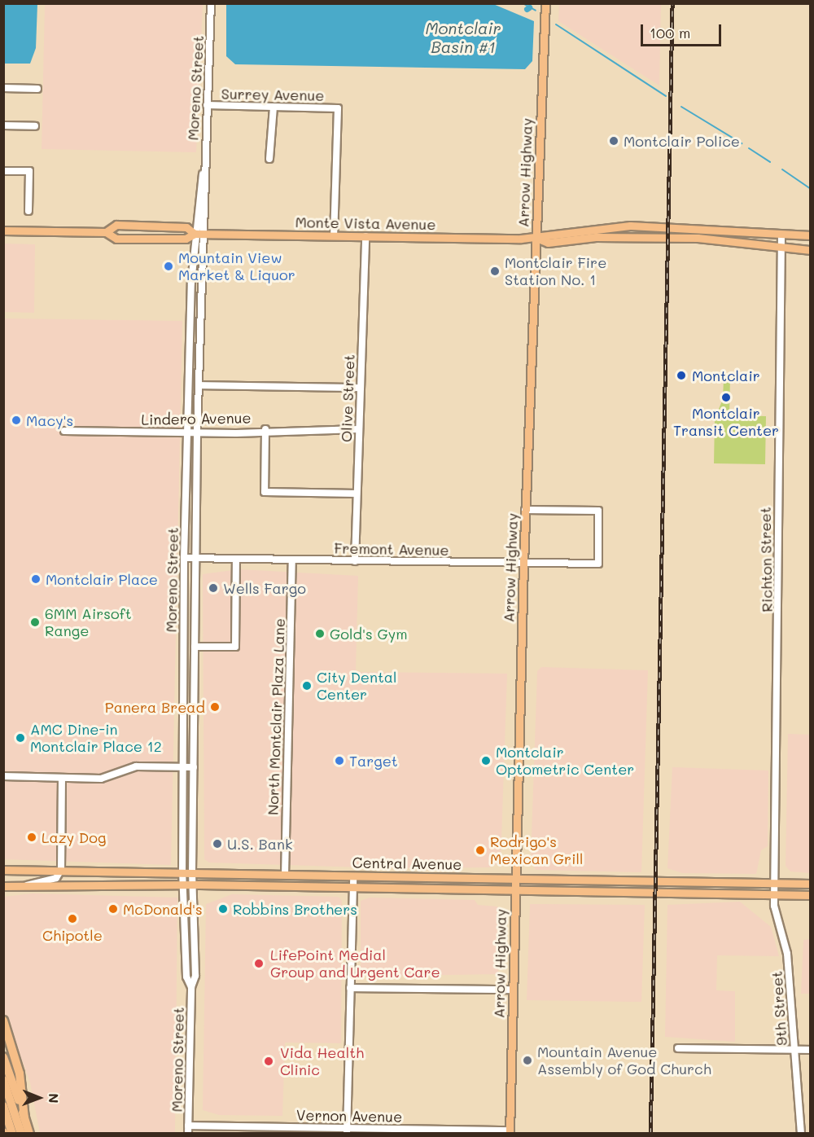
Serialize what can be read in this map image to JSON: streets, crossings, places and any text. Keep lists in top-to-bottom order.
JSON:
{
  "streets": {
    "main road": ["Arrow Highway", "Monte Vista Avenue", "Central Avenue"],
    "street": [
      "Moreno Street",
      "Surrey Avenue",
      "Olive Street",
      "Lindero Avenue",
      "Fremont Avenue",
      "Richton Street",
      "North Montclair Plaza Lane",
      "9th Street",
      "Vernon Avenue"
    ]
  },
  "crossings": [
    ["Moreno Street", "Surrey Avenue"],
    ["Moreno Street", "Monte Vista Avenue"],
    ["Moreno Street", "Lindero Avenue"],
    ["Moreno Street", "Fremont Avenue"],
    ["Moreno Street", "Central Avenue"],
    ["Moreno Street", "Vernon Avenue"],
    ["Surrey Avenue", "Monte Vista Avenue"],
    ["Arrow Highway", "Monte Vista Avenue"],
    ["Arrow Highway", "Fremont Avenue"],
    ["Arrow Highway", "Central Avenue"],
    ["Arrow Highway", "Vernon Avenue"],
    ["Monte Vista Avenue", "Olive Street"],
    ["Monte Vista Avenue", "Richton Street"],
    ["Olive Street", "Lindero Avenue"],
    ["Olive Street", "Fremont Avenue"],
    ["Fremont Avenue", "North Montclair Plaza Lane"],
    ["Richton Street", "Central Avenue"],
    ["Richton Street", "9th Street"],
    ["North Montclair Plaza Lane", "Central Avenue"],
    ["Central Avenue", "9th Street"]
  ],
  "water": ["Montclair Basin #1"],
  "places": [
    "Montclair Police",
    "Mountain View Market & Liquor",
    "Montclair Fire Station No. 1",
    "Montclair",
    "Montclair Transit Center",
    "Macy's",
    "Montclair Place",
    "Wells Fargo",
    "6MM Airsoft Range",
    "Gold's Gym",
    "City Dental Center",
    "Panera Bread",
    "AMC Dine-in Montclair Place 12",
    "Target",
    "Montclair Optometric Center",
    "Lazy Dog",
    "U.S. Bank",
    "Rodrigo's Mexican Grill",
    "McDonald's",
    "Robbins Brothers",
    "Chipotle",
    "LifePoint Medial Group and Urgent Care",
    "Mountain Avenue Assembly of God Church",
    "Vida Health Clinic"
  ],
  "scale_bar": "100 m",
  "north": "right"
}
